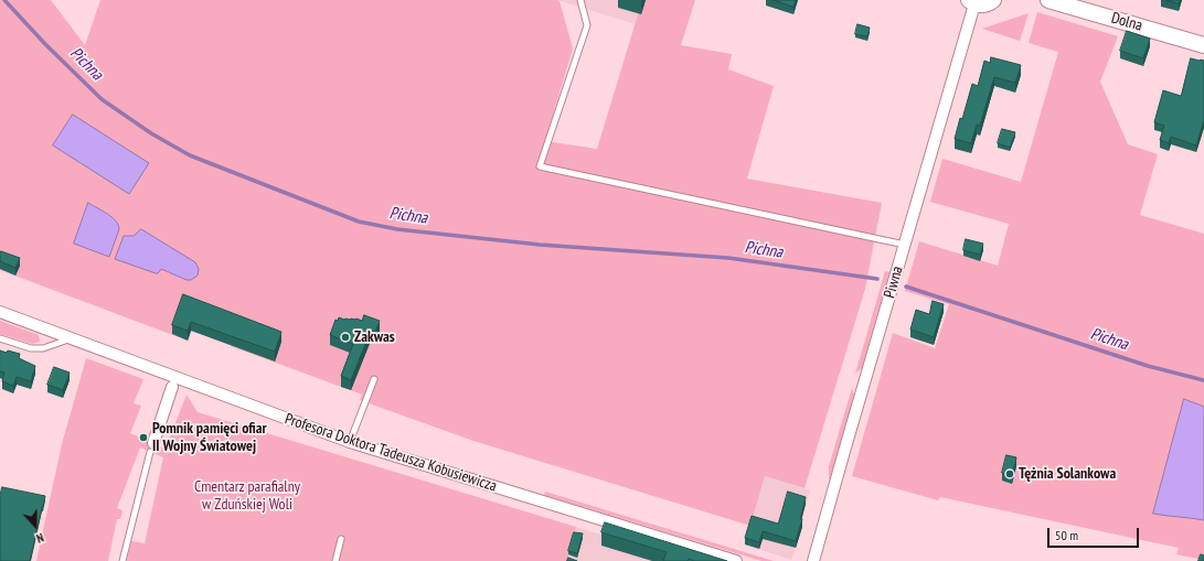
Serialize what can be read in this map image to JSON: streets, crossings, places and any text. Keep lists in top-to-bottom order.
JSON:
{
  "streets": {
    "street": ["Dolna", "Piwna", "Profesora Doktora Tadeusza Kobusiewicza"]
  },
  "water": ["Pichna"],
  "parks": ["Cmentarz parafialny w Zduńskiej Woli"],
  "places": ["Zakwas", "Pomnik pamięci ofiar II Wojny Światowej", "Tężnia Solankowa"],
  "scale_bar": "50 m",
  "north": "bottom"
}
